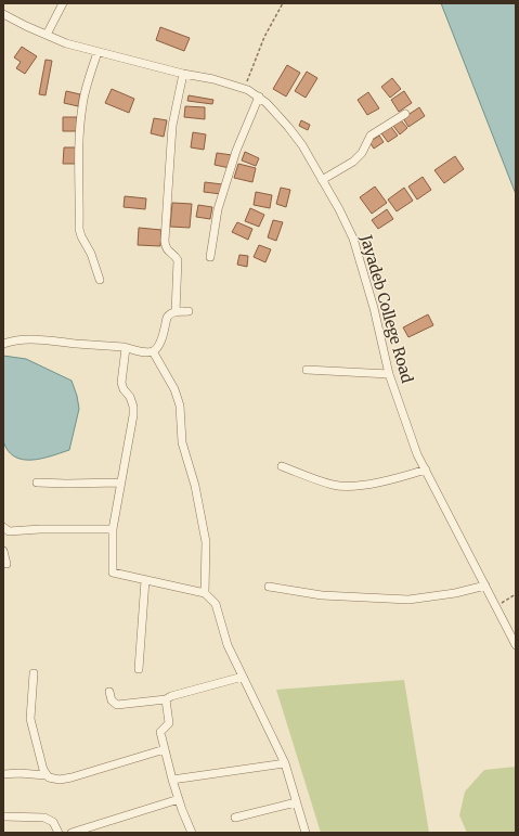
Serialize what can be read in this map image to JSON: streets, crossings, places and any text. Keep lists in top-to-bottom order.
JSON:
{
  "streets": {
    "street": ["Jayadeb College Road"]
  }
}
